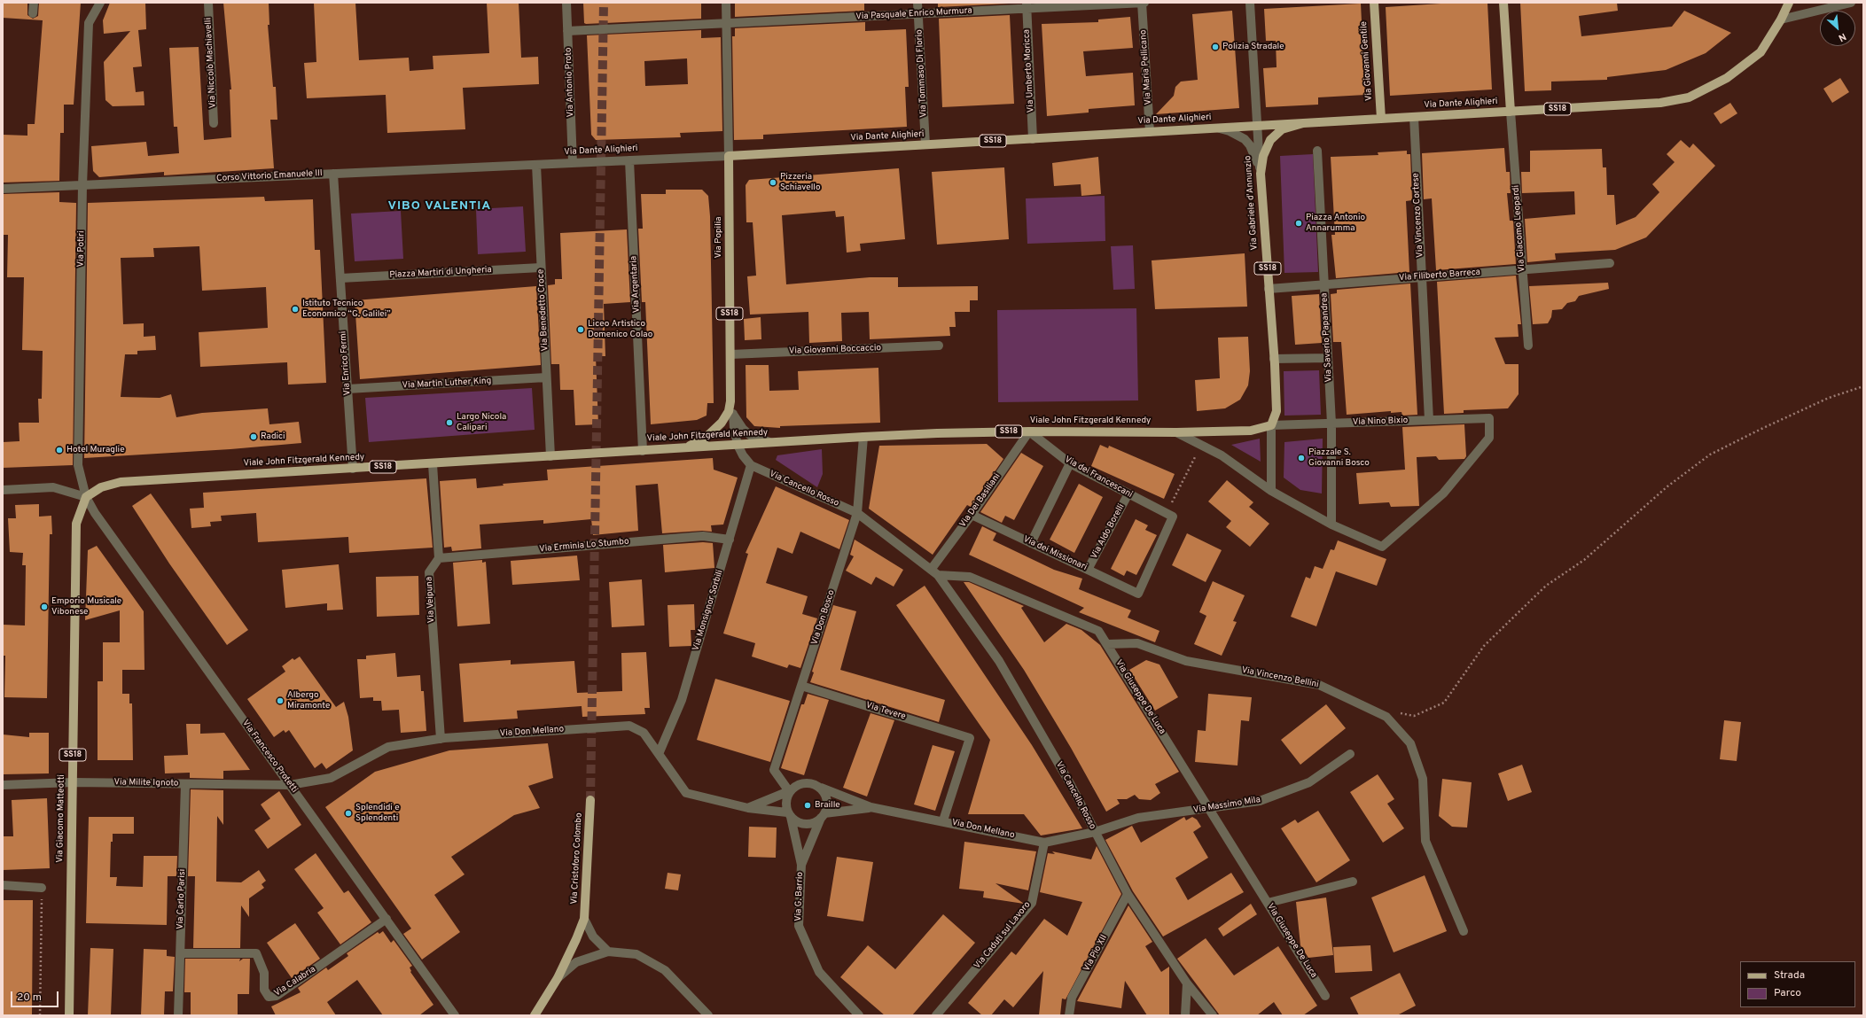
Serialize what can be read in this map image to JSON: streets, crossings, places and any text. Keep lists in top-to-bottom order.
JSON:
{
  "streets": {
    "main road": [
      "Via Giovanni Gentile",
      "Via Dante Alighieri",
      "SS18",
      "Via Gabriele d'Annunzio",
      "Via Popilia",
      "Viale John Fitzgerald Kennedy",
      "Via Giacomo Matteotti",
      "Via Cristoforo Colombo"
    ],
    "street": [
      "Via Pasquale Enrico Murmura",
      "Via Niccolò Machiavelli",
      "Via Maria Pellicano",
      "Via Umberto Moricca",
      "Via Tommaso Di Florio",
      "Via Antonio Proto",
      "Corso Vittorio Emanuele III",
      "Via Vincenzo Cortese",
      "Via Giacomo Leopardi",
      "Via Potiri",
      "Piazza Martiri di Ungheria",
      "Via Filiberto Barreca",
      "Via Argentaria",
      "Via Benedetto Croce",
      "Via Saverio Papandrea",
      "Via Giovanni Boccaccio",
      "Via Enrico Fermi",
      "Via Martin Luther King",
      "Via Nino Bixio",
      "Via dei Francescani",
      "Via Cancello Rosso",
      "Via Dei Basiliani",
      "Via Aldo Borelli",
      "Via Erminia Lo Stumbo",
      "Via dei Missionari",
      "Via Veipuna",
      "Via Monsignor Sorbili",
      "Via Don Bosco",
      "Via Vincenzo Bellini",
      "Via Giuseppe De Luca",
      "Via Tevere",
      "Via Don Mellano",
      "Via Francesco Protetti",
      "Via Milite Ignoto",
      "Via Massimo Mila",
      "Via G. Barrio",
      "Via Carlo Parisi",
      "Via Caduti sul Lavoro",
      "Via Pio XII",
      "Via Calabria"
    ]
  },
  "crossings": [
    ["Via Pasquale Enrico Murmura", "Via Maria Pellicano"],
    ["Via Pasquale Enrico Murmura", "Via Umberto Moricca"],
    ["Via Pasquale Enrico Murmura", "Via Tommaso Di Florio"],
    ["Via Pasquale Enrico Murmura", "Via Antonio Proto"],
    ["Via Pasquale Enrico Murmura", "Via Popilia"],
    ["Via Giovanni Gentile", "Via Dante Alighieri"],
    ["Via Maria Pellicano", "Via Dante Alighieri"],
    ["Via Umberto Moricca", "Via Dante Alighieri"],
    ["Via Tommaso Di Florio", "Via Dante Alighieri"],
    ["Via Antonio Proto", "Via Dante Alighieri"],
    ["Via Dante Alighieri", "SS18"],
    ["Via Dante Alighieri", "Corso Vittorio Emanuele III"],
    ["Via Dante Alighieri", "Via Gabriele d'Annunzio"],
    ["Via Dante Alighieri", "Via Vincenzo Cortese"],
    ["Via Dante Alighieri", "Via Giacomo Leopardi"],
    ["Via Dante Alighieri", "Via Popilia"],
    ["Via Dante Alighieri", "Via Argentaria"],
    ["Via Dante Alighieri", "Via Benedetto Croce"],
    ["SS18", "Via Gabriele d'Annunzio"],
    ["SS18", "Viale John Fitzgerald Kennedy"],
    ["SS18", "Via Nino Bixio"],
    ["Corso Vittorio Emanuele III", "Via Potiri"],
    ["Corso Vittorio Emanuele III", "Via Benedetto Croce"],
    ["Corso Vittorio Emanuele III", "Via Enrico Fermi"],
    ["Via Gabriele d'Annunzio", "Via Filiberto Barreca"],
    ["Via Vincenzo Cortese", "Via Filiberto Barreca"],
    ["Via Vincenzo Cortese", "Via Nino Bixio"],
    ["Via Giacomo Leopardi", "Via Filiberto Barreca"],
    ["Via Popilia", "Via Giovanni Boccaccio"],
    ["Via Popilia", "Viale John Fitzgerald Kennedy"],
    ["Via Potiri", "Viale John Fitzgerald Kennedy"],
    ["Via Potiri", "Via Francesco Protetti"],
    ["Via Potiri", "Via Giacomo Matteotti"],
    ["Piazza Martiri di Ungheria", "Via Benedetto Croce"],
    ["Piazza Martiri di Ungheria", "Via Enrico Fermi"],
    ["Via Filiberto Barreca", "Via Saverio Papandrea"],
    ["Via Argentaria", "Viale John Fitzgerald Kennedy"],
    ["Via Benedetto Croce", "Via Martin Luther King"],
    ["Via Benedetto Croce", "Viale John Fitzgerald Kennedy"],
    ["Via Saverio Papandrea", "Via Nino Bixio"],
    ["Via Enrico Fermi", "Via Martin Luther King"],
    ["Via Enrico Fermi", "Viale John Fitzgerald Kennedy"],
    ["Viale John Fitzgerald Kennedy", "Via Nino Bixio"],
    ["Viale John Fitzgerald Kennedy", "Via dei Francescani"],
    ["Viale John Fitzgerald Kennedy", "Via Dei Basiliani"],
    ["Viale John Fitzgerald Kennedy", "Via Don Bosco"],
    ["Viale John Fitzgerald Kennedy", "Via Francesco Protetti"],
    ["Viale John Fitzgerald Kennedy", "Via Giacomo Matteotti"],
    ["Via dei Francescani", "Via Dei Basiliani"],
    ["Via dei Francescani", "Via Aldo Borelli"],
    ["Via dei Francescani", "Via dei Missionari"],
    ["Via Cancello Rosso", "Via Dei Basiliani"],
    ["Via Cancello Rosso", "Via Monsignor Sorbili"],
    ["Via Cancello Rosso", "Via Don Bosco"],
    ["Via Cancello Rosso", "Via Giuseppe De Luca"],
    ["Via Cancello Rosso", "Via Don Mellano"],
    ["Via Cancello Rosso", "Via Massimo Mila"],
    ["Via Cancello Rosso", "Via Pio XII"],
    ["Via Dei Basiliani", "Via dei Missionari"],
    ["Via Dei Basiliani", "Via Giuseppe De Luca"],
    ["Via Aldo Borelli", "Via dei Missionari"],
    ["Via Erminia Lo Stumbo", "Via Veipuna"],
    ["Via Erminia Lo Stumbo", "Via Monsignor Sorbili"],
    ["Via Veipuna", "Via Don Mellano"],
    ["Via Monsignor Sorbili", "Via Don Mellano"],
    ["Via Don Bosco", "Via Tevere"],
    ["Via Don Bosco", "Via Don Mellano"],
    ["Via Vincenzo Bellini", "Via Giuseppe De Luca"],
    ["Via Giuseppe De Luca", "Via Massimo Mila"],
    ["Via Tevere", "Via Don Mellano"],
    ["Via Don Mellano", "Via Francesco Protetti"],
    ["Via Don Mellano", "Via Milite Ignoto"],
    ["Via Don Mellano", "Via Massimo Mila"],
    ["Via Don Mellano", "Via Caduti sul Lavoro"],
    ["Via Francesco Protetti", "Via Milite Ignoto"],
    ["Via Francesco Protetti", "Via Giacomo Matteotti"],
    ["Via Francesco Protetti", "Via Calabria"],
    ["Via Milite Ignoto", "Via Giacomo Matteotti"],
    ["Via Milite Ignoto", "Via Carlo Parisi"],
    ["Via Carlo Parisi", "Via Calabria"]
  ],
  "districts": ["VIBO VALENTIA"],
  "places": [
    "Polizia Stradale",
    "Pizzeria Schiavello",
    "Piazza Antonio Annarumma",
    "Istituto Tecnico Economico “G. Galilei”",
    "Liceo Artistico Domenico Colao",
    "Largo Nicola Calipari",
    "Radici",
    "Hotel Muraglie",
    "Piazzale S. Giovanni Bosco",
    "Emporio Musicale Vibonese",
    "Albergo Miramonte",
    "Braille",
    "Splendidi e Splendenti"
  ],
  "legend": ["Strada", "Parco"],
  "scale_bar": "20 m",
  "north": "bottom right"
}
